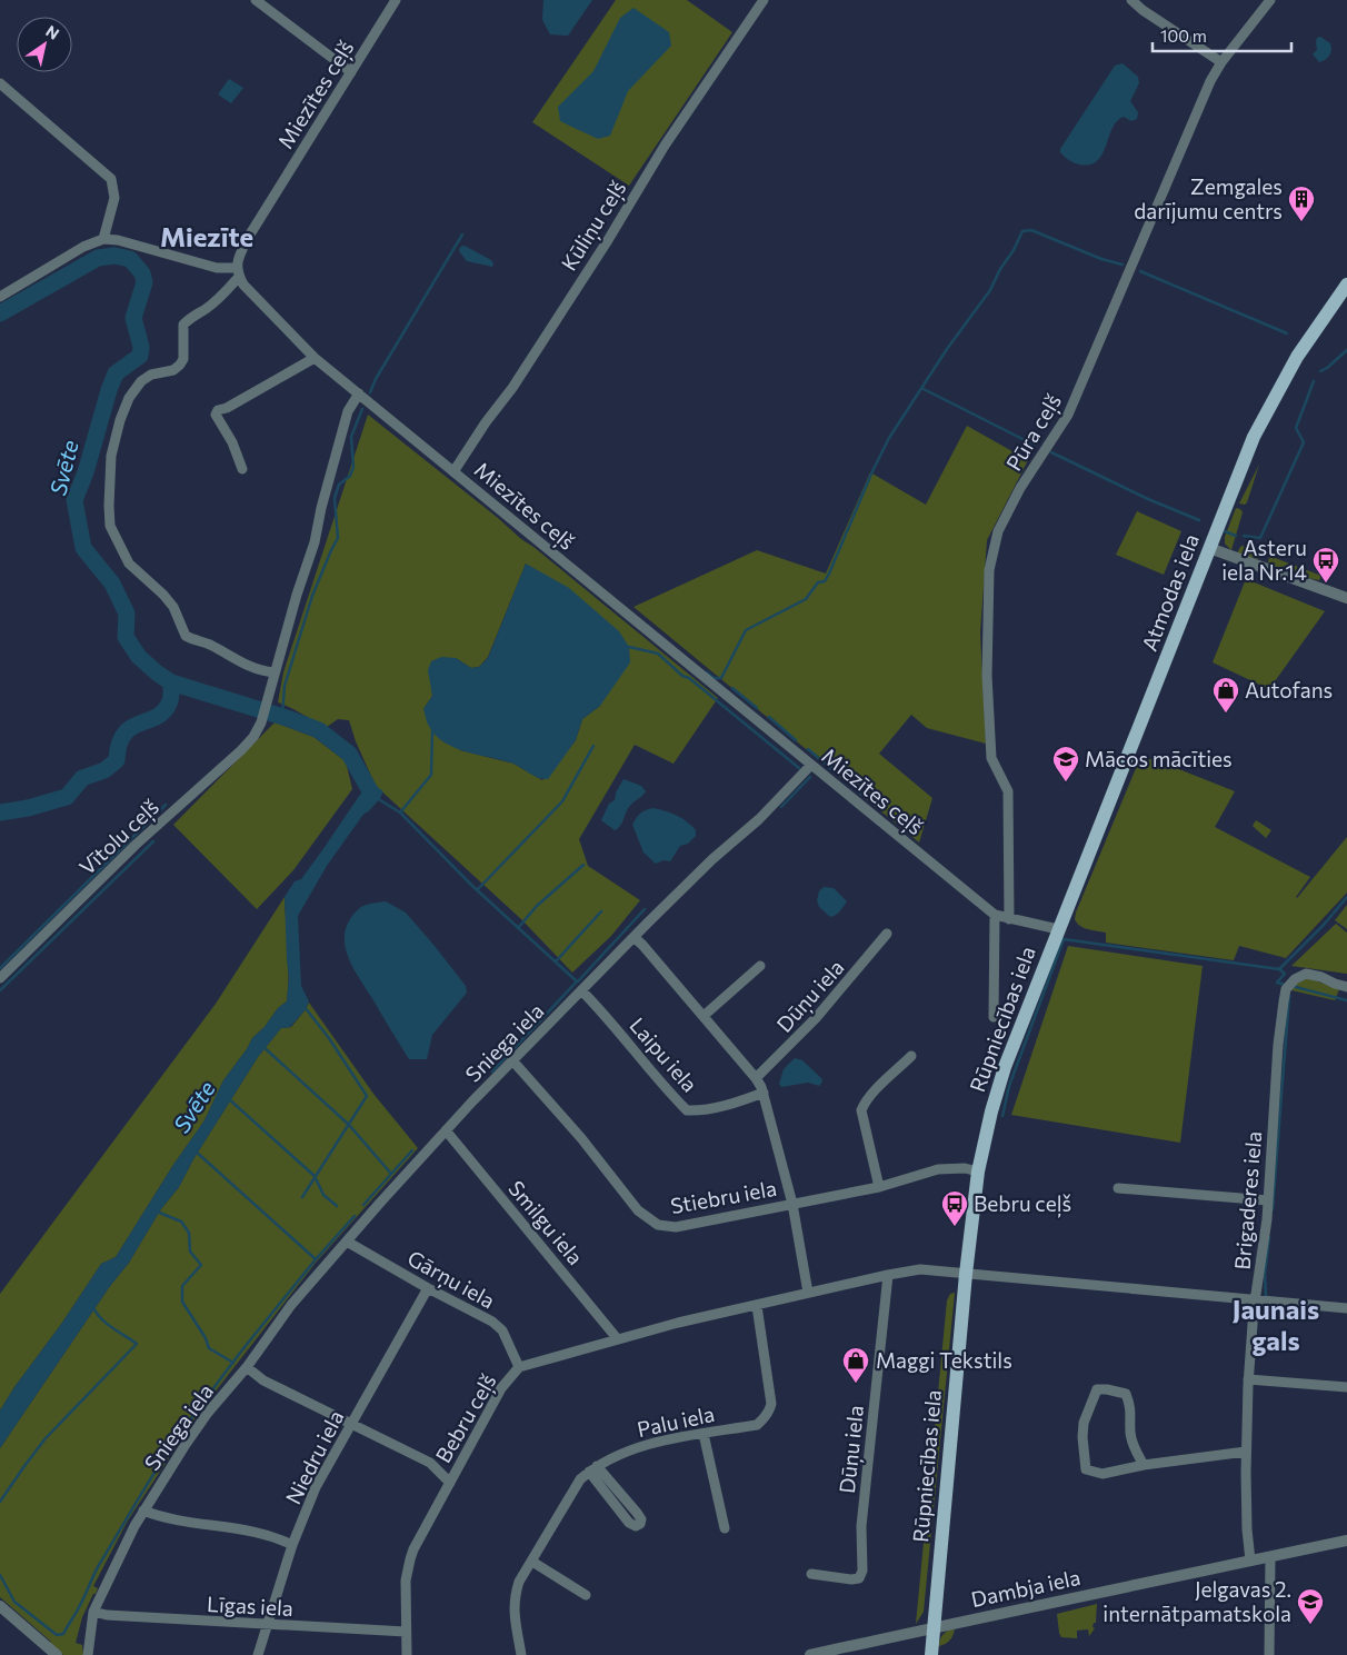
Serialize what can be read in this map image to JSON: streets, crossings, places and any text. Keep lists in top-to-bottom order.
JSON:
{
  "streets": {
    "main road": ["Atmodas iela", "Rūpniecības iela"],
    "street": [
      "Miezītes ceļš",
      "Kūliņu ceļš",
      "Pūra ceļš",
      "Vītolu ceļš",
      "Dūņu iela",
      "Sniega iela",
      "Laipu iela",
      "Stiebru iela",
      "Brigaderes iela",
      "Smilgu iela",
      "Gārņu iela",
      "Bebru ceļš",
      "Palu iela",
      "Niedru iela",
      "Dambja iela",
      "Līgas iela"
    ]
  },
  "crossings": [
    ["Miezītes ceļš", "Kūliņu ceļš"],
    ["Miezītes ceļš", "Pūra ceļš"],
    ["Miezītes ceļš", "Atmodas iela"],
    ["Miezītes ceļš", "Rūpniecības iela"],
    ["Miezītes ceļš", "Sniega iela"],
    ["Atmodas iela", "Rūpniecības iela"],
    ["Dūņu iela", "Bebru ceļš"],
    ["Rūpniecības iela", "Stiebru iela"],
    ["Rūpniecības iela", "Bebru ceļš"],
    ["Rūpniecības iela", "Dambja iela"],
    ["Sniega iela", "Laipu iela"],
    ["Sniega iela", "Stiebru iela"],
    ["Sniega iela", "Smilgu iela"],
    ["Sniega iela", "Gārņu iela"],
    ["Sniega iela", "Līgas iela"],
    ["Brigaderes iela", "Bebru ceļš"],
    ["Brigaderes iela", "Dambja iela"],
    ["Smilgu iela", "Bebru ceļš"],
    ["Gārņu iela", "Bebru ceļš"],
    ["Gārņu iela", "Niedru iela"],
    ["Bebru ceļš", "Palu iela"],
    ["Bebru ceļš", "Līgas iela"],
    ["Niedru iela", "Līgas iela"]
  ],
  "districts": ["Miezīte", "Jaunais gals"],
  "water": ["Svēte"],
  "places": {
    "building": ["Zemgales darījumu centrs"],
    "bus stop": ["Asteru iela Nr.14", "Bebru ceļš"],
    "shop": ["Autofans", "Maggi Tekstils"],
    "school or university": ["Mācos mācīties", "Jelgavas 2. internātpamatskola"]
  },
  "scale_bar": "100 m",
  "north": "top right"
}
